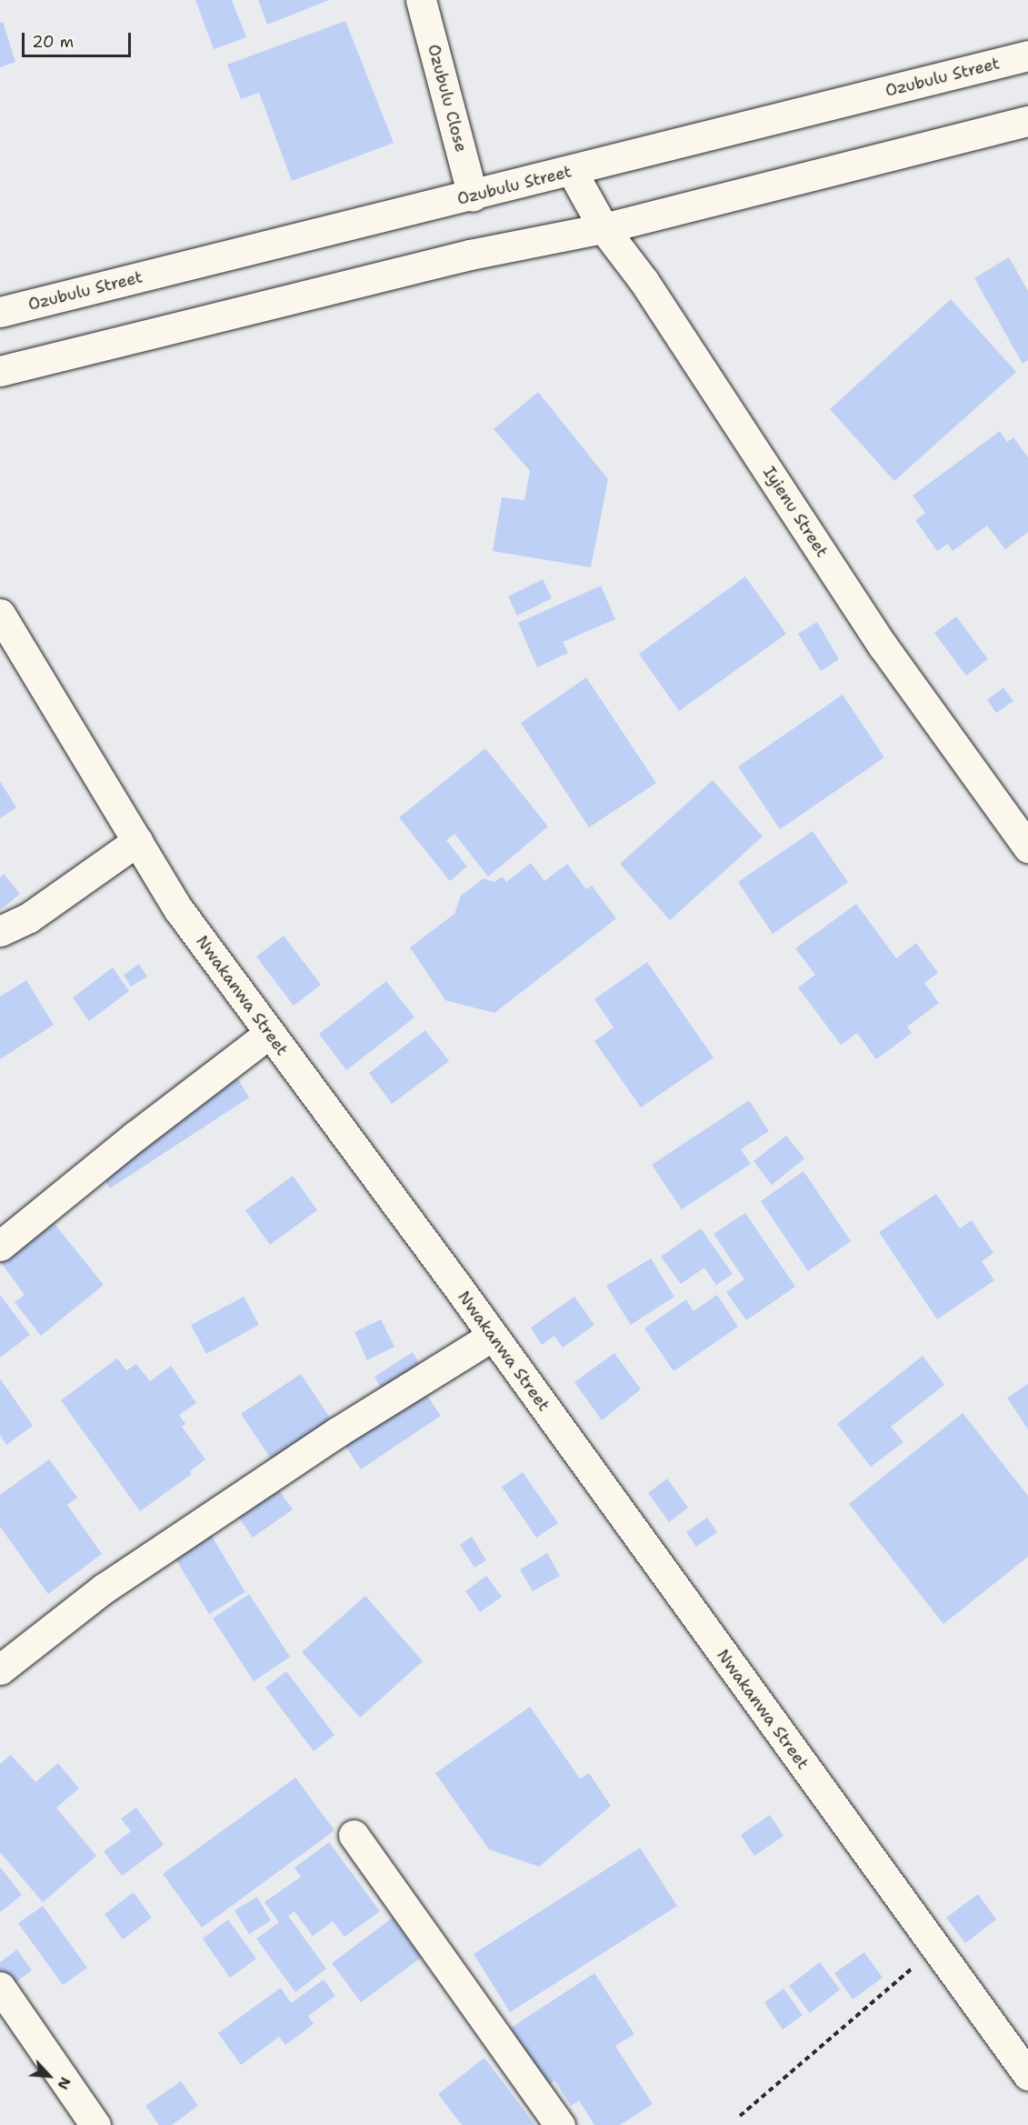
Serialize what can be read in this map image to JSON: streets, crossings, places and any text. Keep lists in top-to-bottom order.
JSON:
{
  "streets": {
    "street": [
      "Ozubulu Street",
      "Ozubulu Close",
      "Iyienu Street",
      "Nwakanwa Street"
    ]
  },
  "crossings": [
    ["Ozubulu Street", "Ozubulu Close"],
    ["Ozubulu Street", "Iyienu Street"]
  ],
  "scale_bar": "20 m",
  "north": "bottom right"
}
